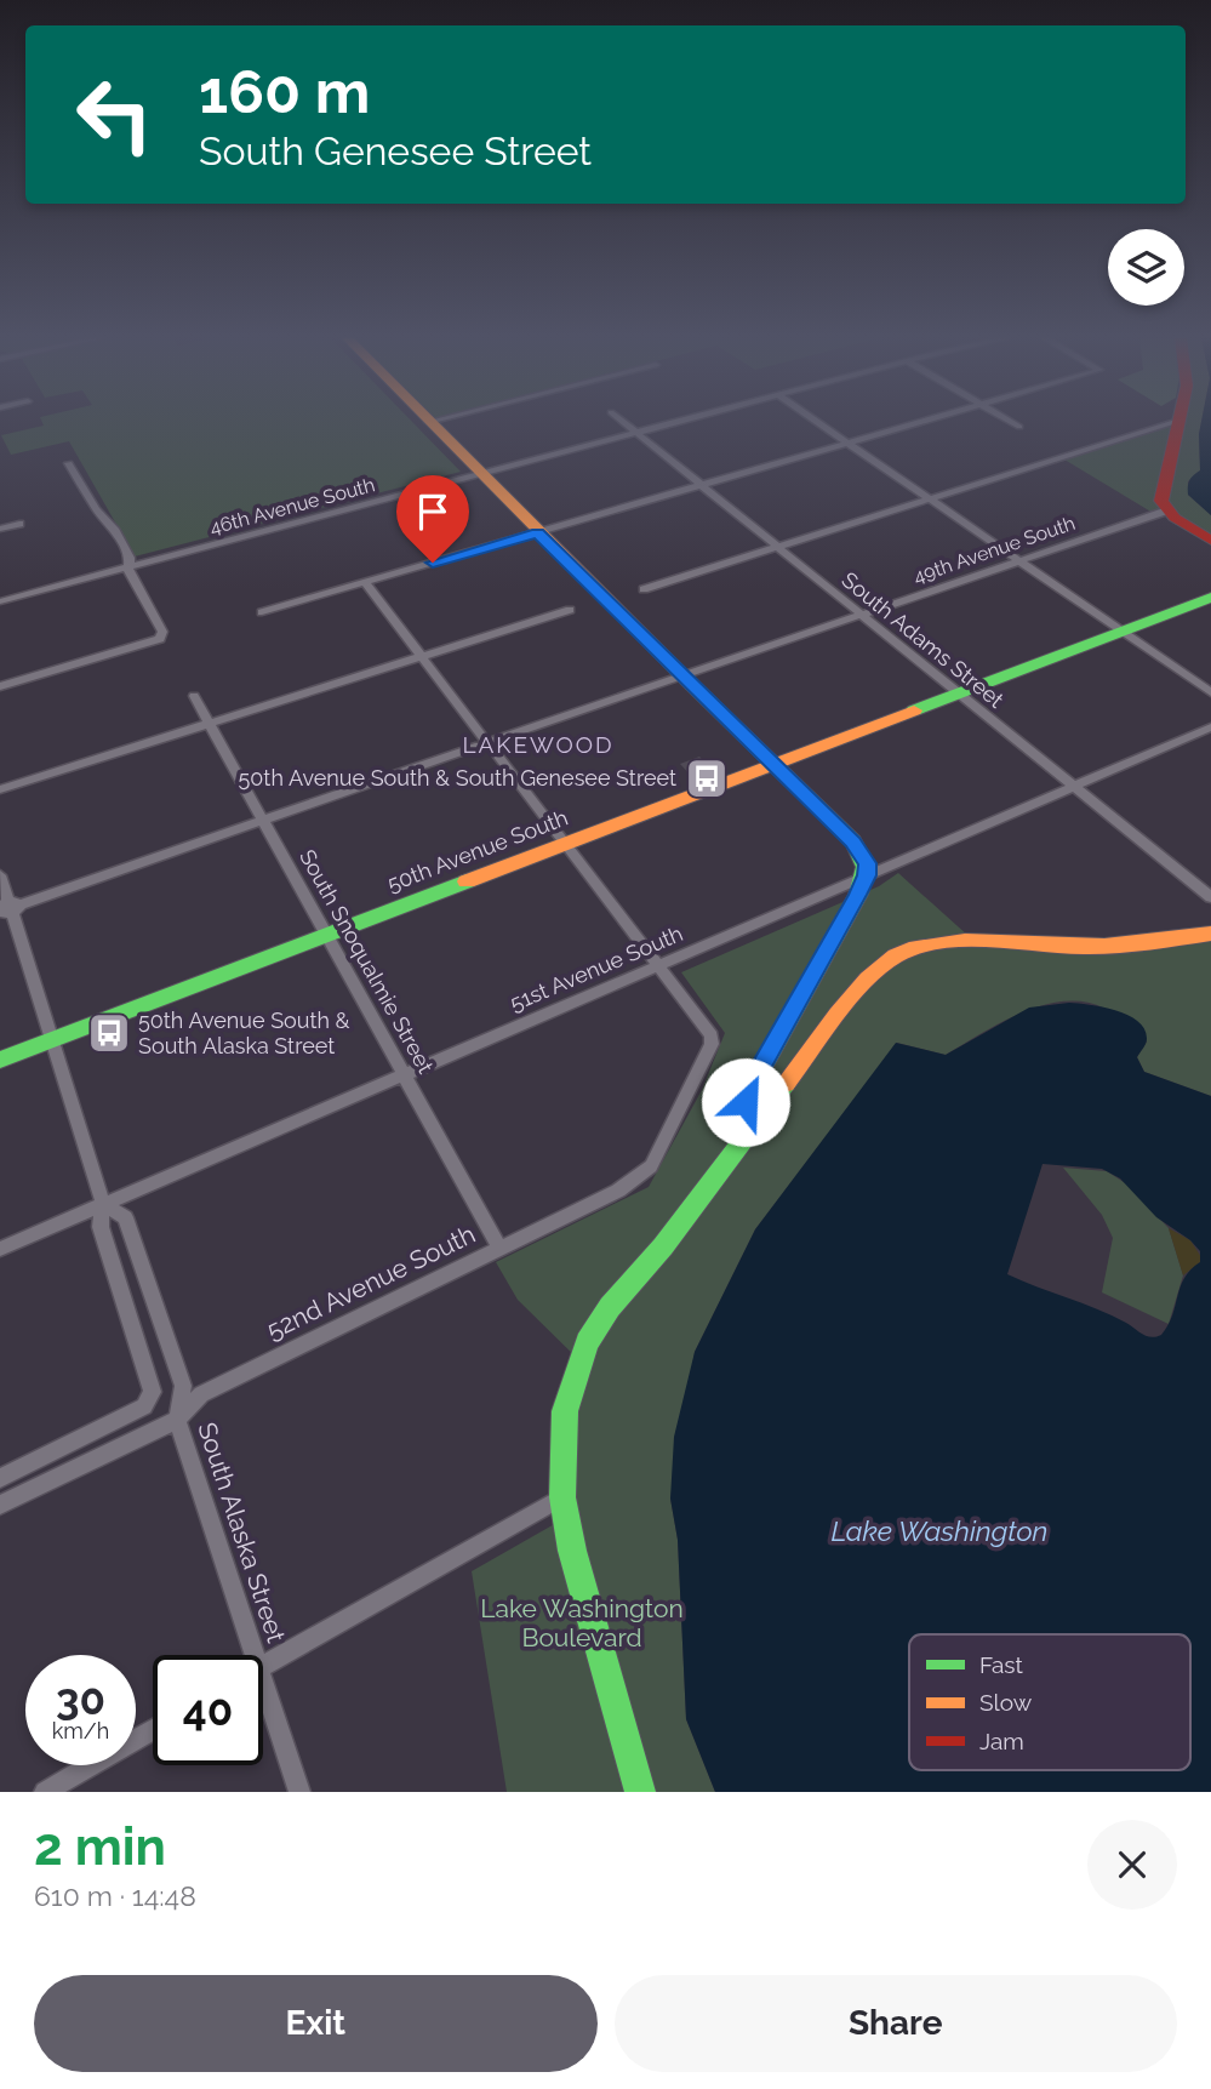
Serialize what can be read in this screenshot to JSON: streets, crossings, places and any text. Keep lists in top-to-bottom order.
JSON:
{
  "streets": {
    "street": [
      "46th Avenue South",
      "49th Avenue South",
      "South Adams Street",
      "50th Avenue South",
      "South Snoqualmie Street",
      "51st Avenue South",
      "52nd Avenue South",
      "South Alaska Street"
    ]
  },
  "crossings": [
    ["46th Avenue South", "South Adams Street"],
    ["49th Avenue South", "South Adams Street"],
    ["49th Avenue South", "South Snoqualmie Street"],
    ["49th Avenue South", "South Alaska Street"],
    ["South Adams Street", "50th Avenue South"],
    ["South Adams Street", "51st Avenue South"],
    ["50th Avenue South", "South Snoqualmie Street"],
    ["50th Avenue South", "South Alaska Street"],
    ["South Snoqualmie Street", "51st Avenue South"],
    ["South Snoqualmie Street", "52nd Avenue South"],
    ["51st Avenue South", "52nd Avenue South"],
    ["51st Avenue South", "South Alaska Street"],
    ["52nd Avenue South", "South Alaska Street"]
  ],
  "districts": ["LAKEWOOD"],
  "water": ["Lake Washington"],
  "parks": ["Lake Washington Boulevard"],
  "places": {
    "bus stop": ["50th Avenue South & South Genesee Street", "50th Avenue South & South Alaska Street"]
  },
  "legend": ["Fast", "Slow", "Jam"],
  "page": {
    "turn": ["160 m", "South Genesee Street"],
    "speed": "30 km/h",
    "limit": "40",
    "heading": ["2 min", "610 m · 14:48"],
    "buttons": ["Exit", "Share"]
  }
}
